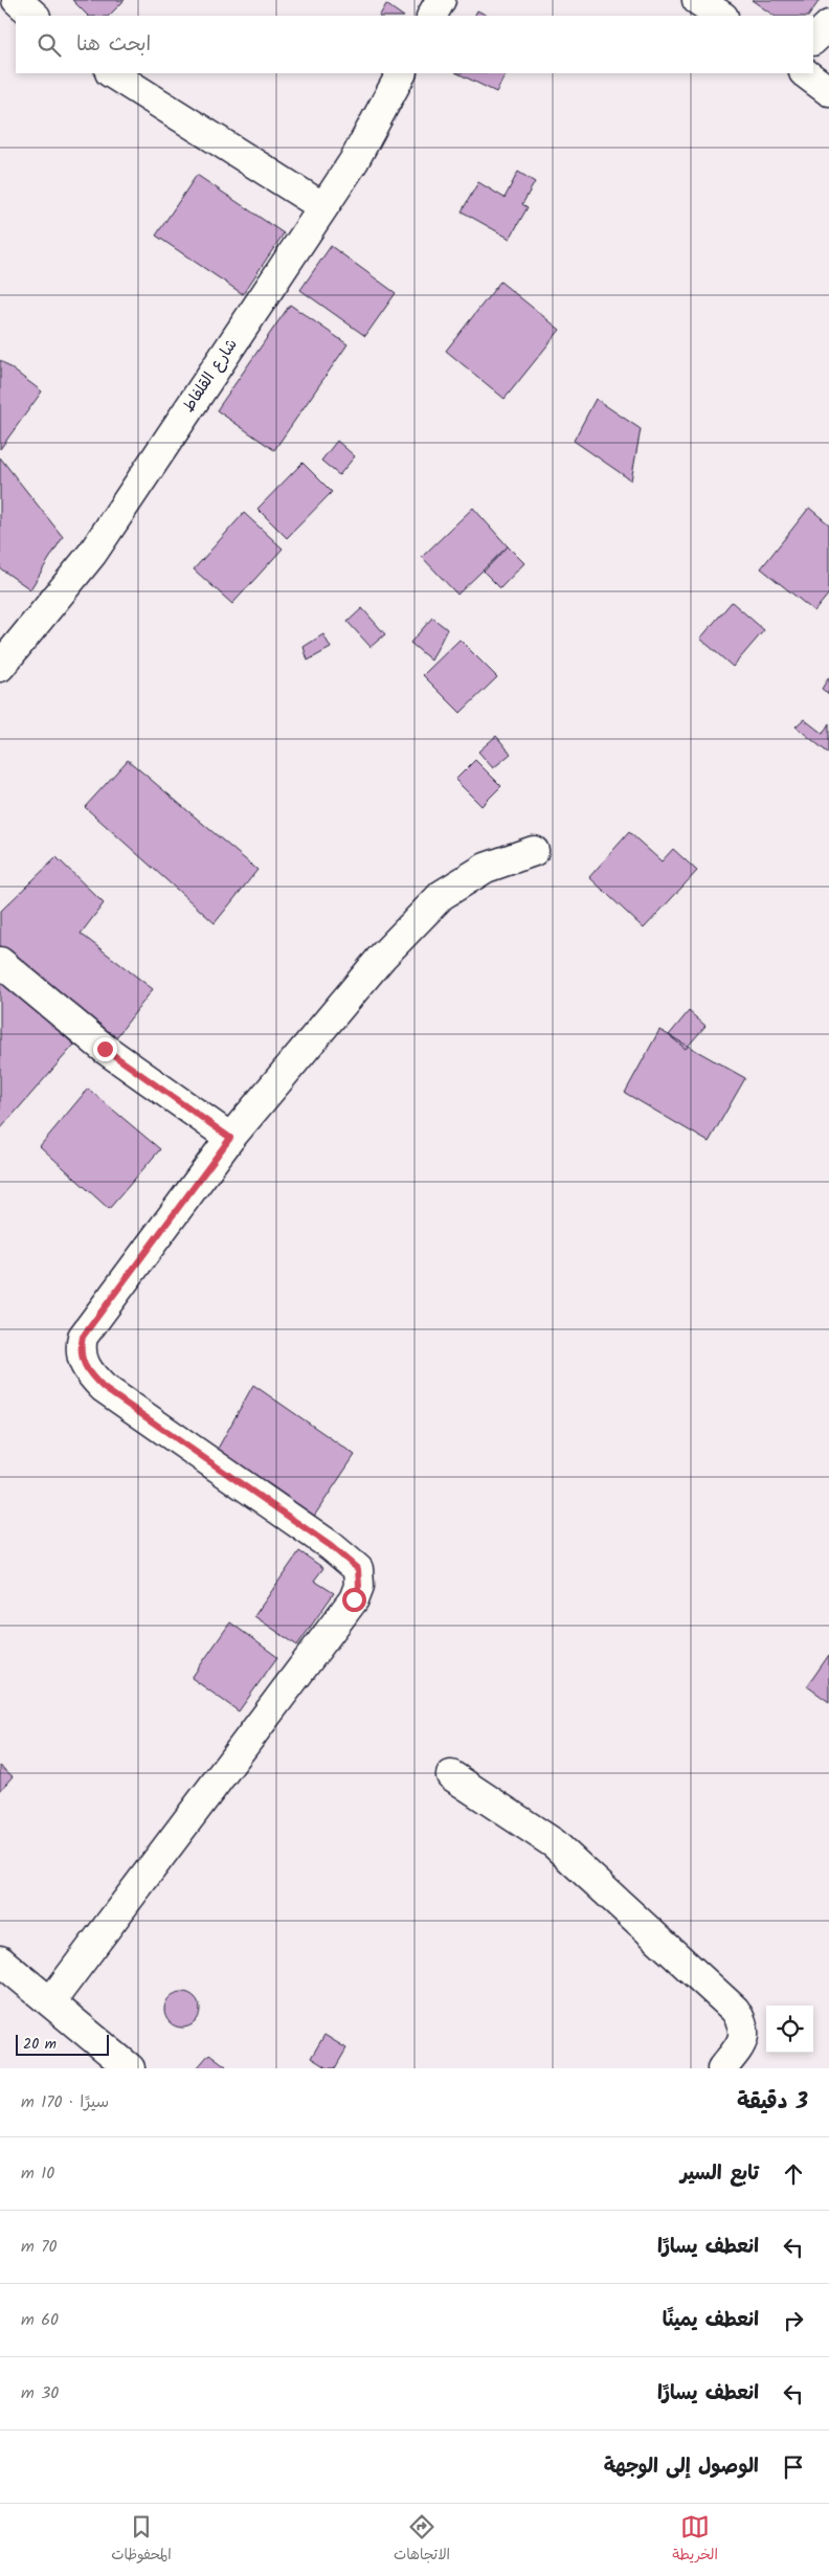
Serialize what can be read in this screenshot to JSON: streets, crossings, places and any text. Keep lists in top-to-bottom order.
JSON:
{
  "streets": {
    "street": ["شارع القلفاط"]
  },
  "scale_bar": "20 m",
  "page": {
    "search": "ابحث هنا",
    "scale": "20 m",
    "heading": ["3 دقيقة", "سيرًا · 170 m"],
    "list": [
      ["تابع السير", "10 m"],
      ["انعطف يسارًا", "70 m"],
      ["انعطف يمينًا", "60 m"],
      ["انعطف يسارًا", "30 m"],
      "الوصول إلى الوجهة"
    ],
    "nav": ["الخريطة", "الاتجاهات", "المحفوظات"]
  }
}
